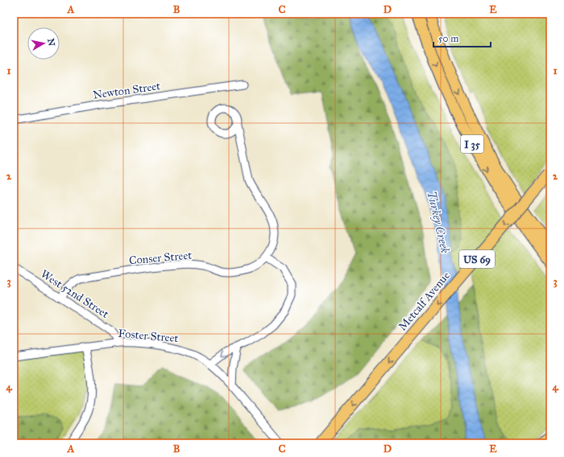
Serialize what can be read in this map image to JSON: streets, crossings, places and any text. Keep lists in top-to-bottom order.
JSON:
{
  "streets": {
    "highway": ["I 35", "US 69", "Metcalf Avenue"],
    "street": [
      "Newton Street",
      "Conser Street",
      "West 52nd Street",
      "Foster Street"
    ]
  },
  "crossings": [
    ["Conser Street", "West 52nd Street"],
    ["West 52nd Street", "Foster Street"]
  ],
  "one_way": ["Metcalf Avenue"],
  "water": ["Turkey Creek"],
  "scale_bar": "50 m",
  "north": "right",
  "grid": {
    "columns": [
      "A",
      "B",
      "C",
      "D",
      "E"
    ],
    "rows": [
      "1",
      "2",
      "3",
      "4"
    ]
  }
}
